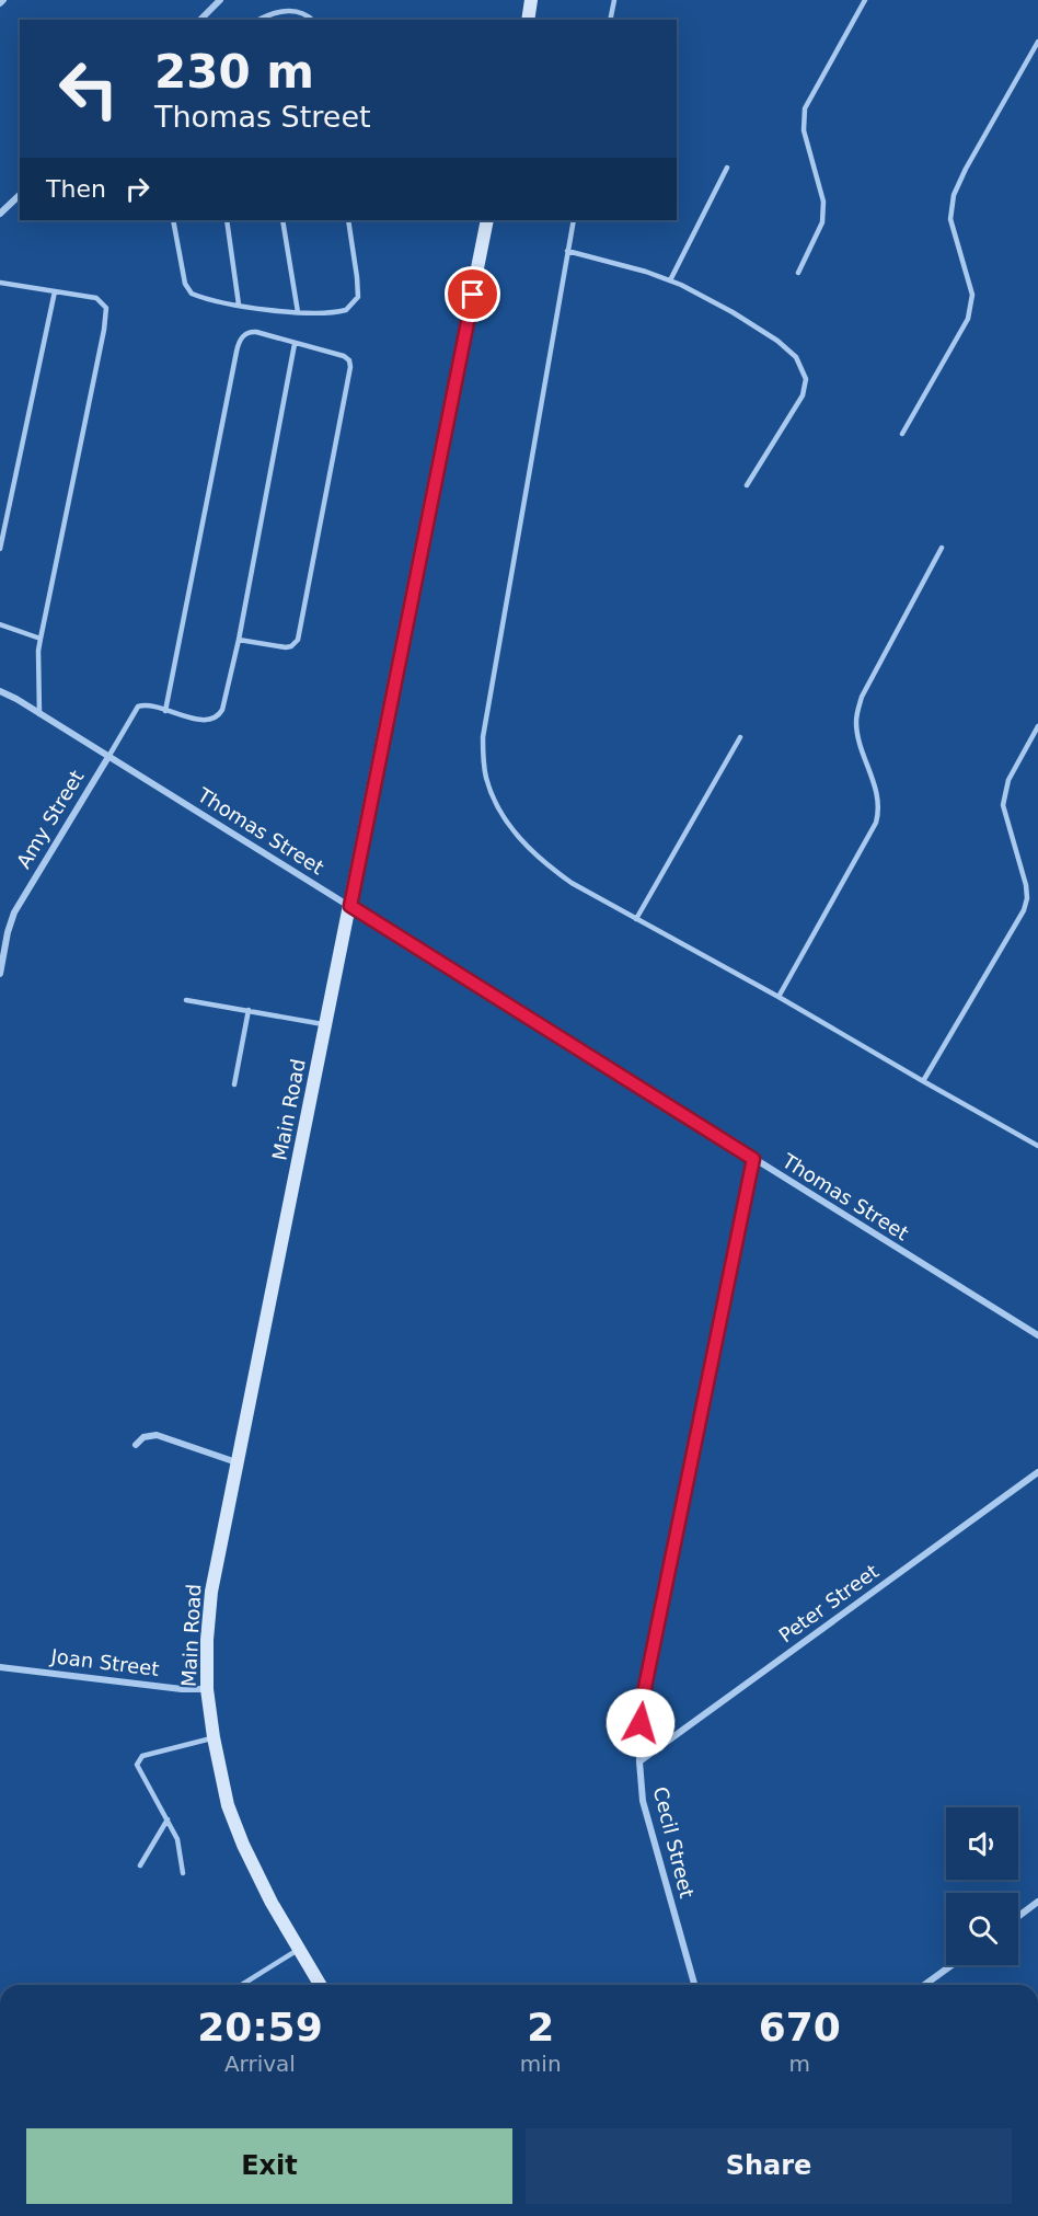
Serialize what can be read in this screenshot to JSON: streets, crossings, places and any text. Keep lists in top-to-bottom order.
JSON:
{
  "streets": {
    "main road": ["Main Road"],
    "street": [
      "Amy Street",
      "Thomas Street",
      "Peter Street",
      "Joan Street",
      "Cecil Street"
    ]
  },
  "crossings": [
    ["Amy Street", "Thomas Street"],
    ["Thomas Street", "Main Road"],
    ["Thomas Street", "Cecil Street"],
    ["Main Road", "Joan Street"],
    ["Peter Street", "Cecil Street"]
  ],
  "page": {
    "turn": ["230 m", "Thomas Street"],
    "then": "Then",
    "eta": [
      "20:59",
      "Arrival",
      "2",
      "min",
      "670",
      "m"
    ],
    "buttons": ["Exit", "Share"]
  }
}
